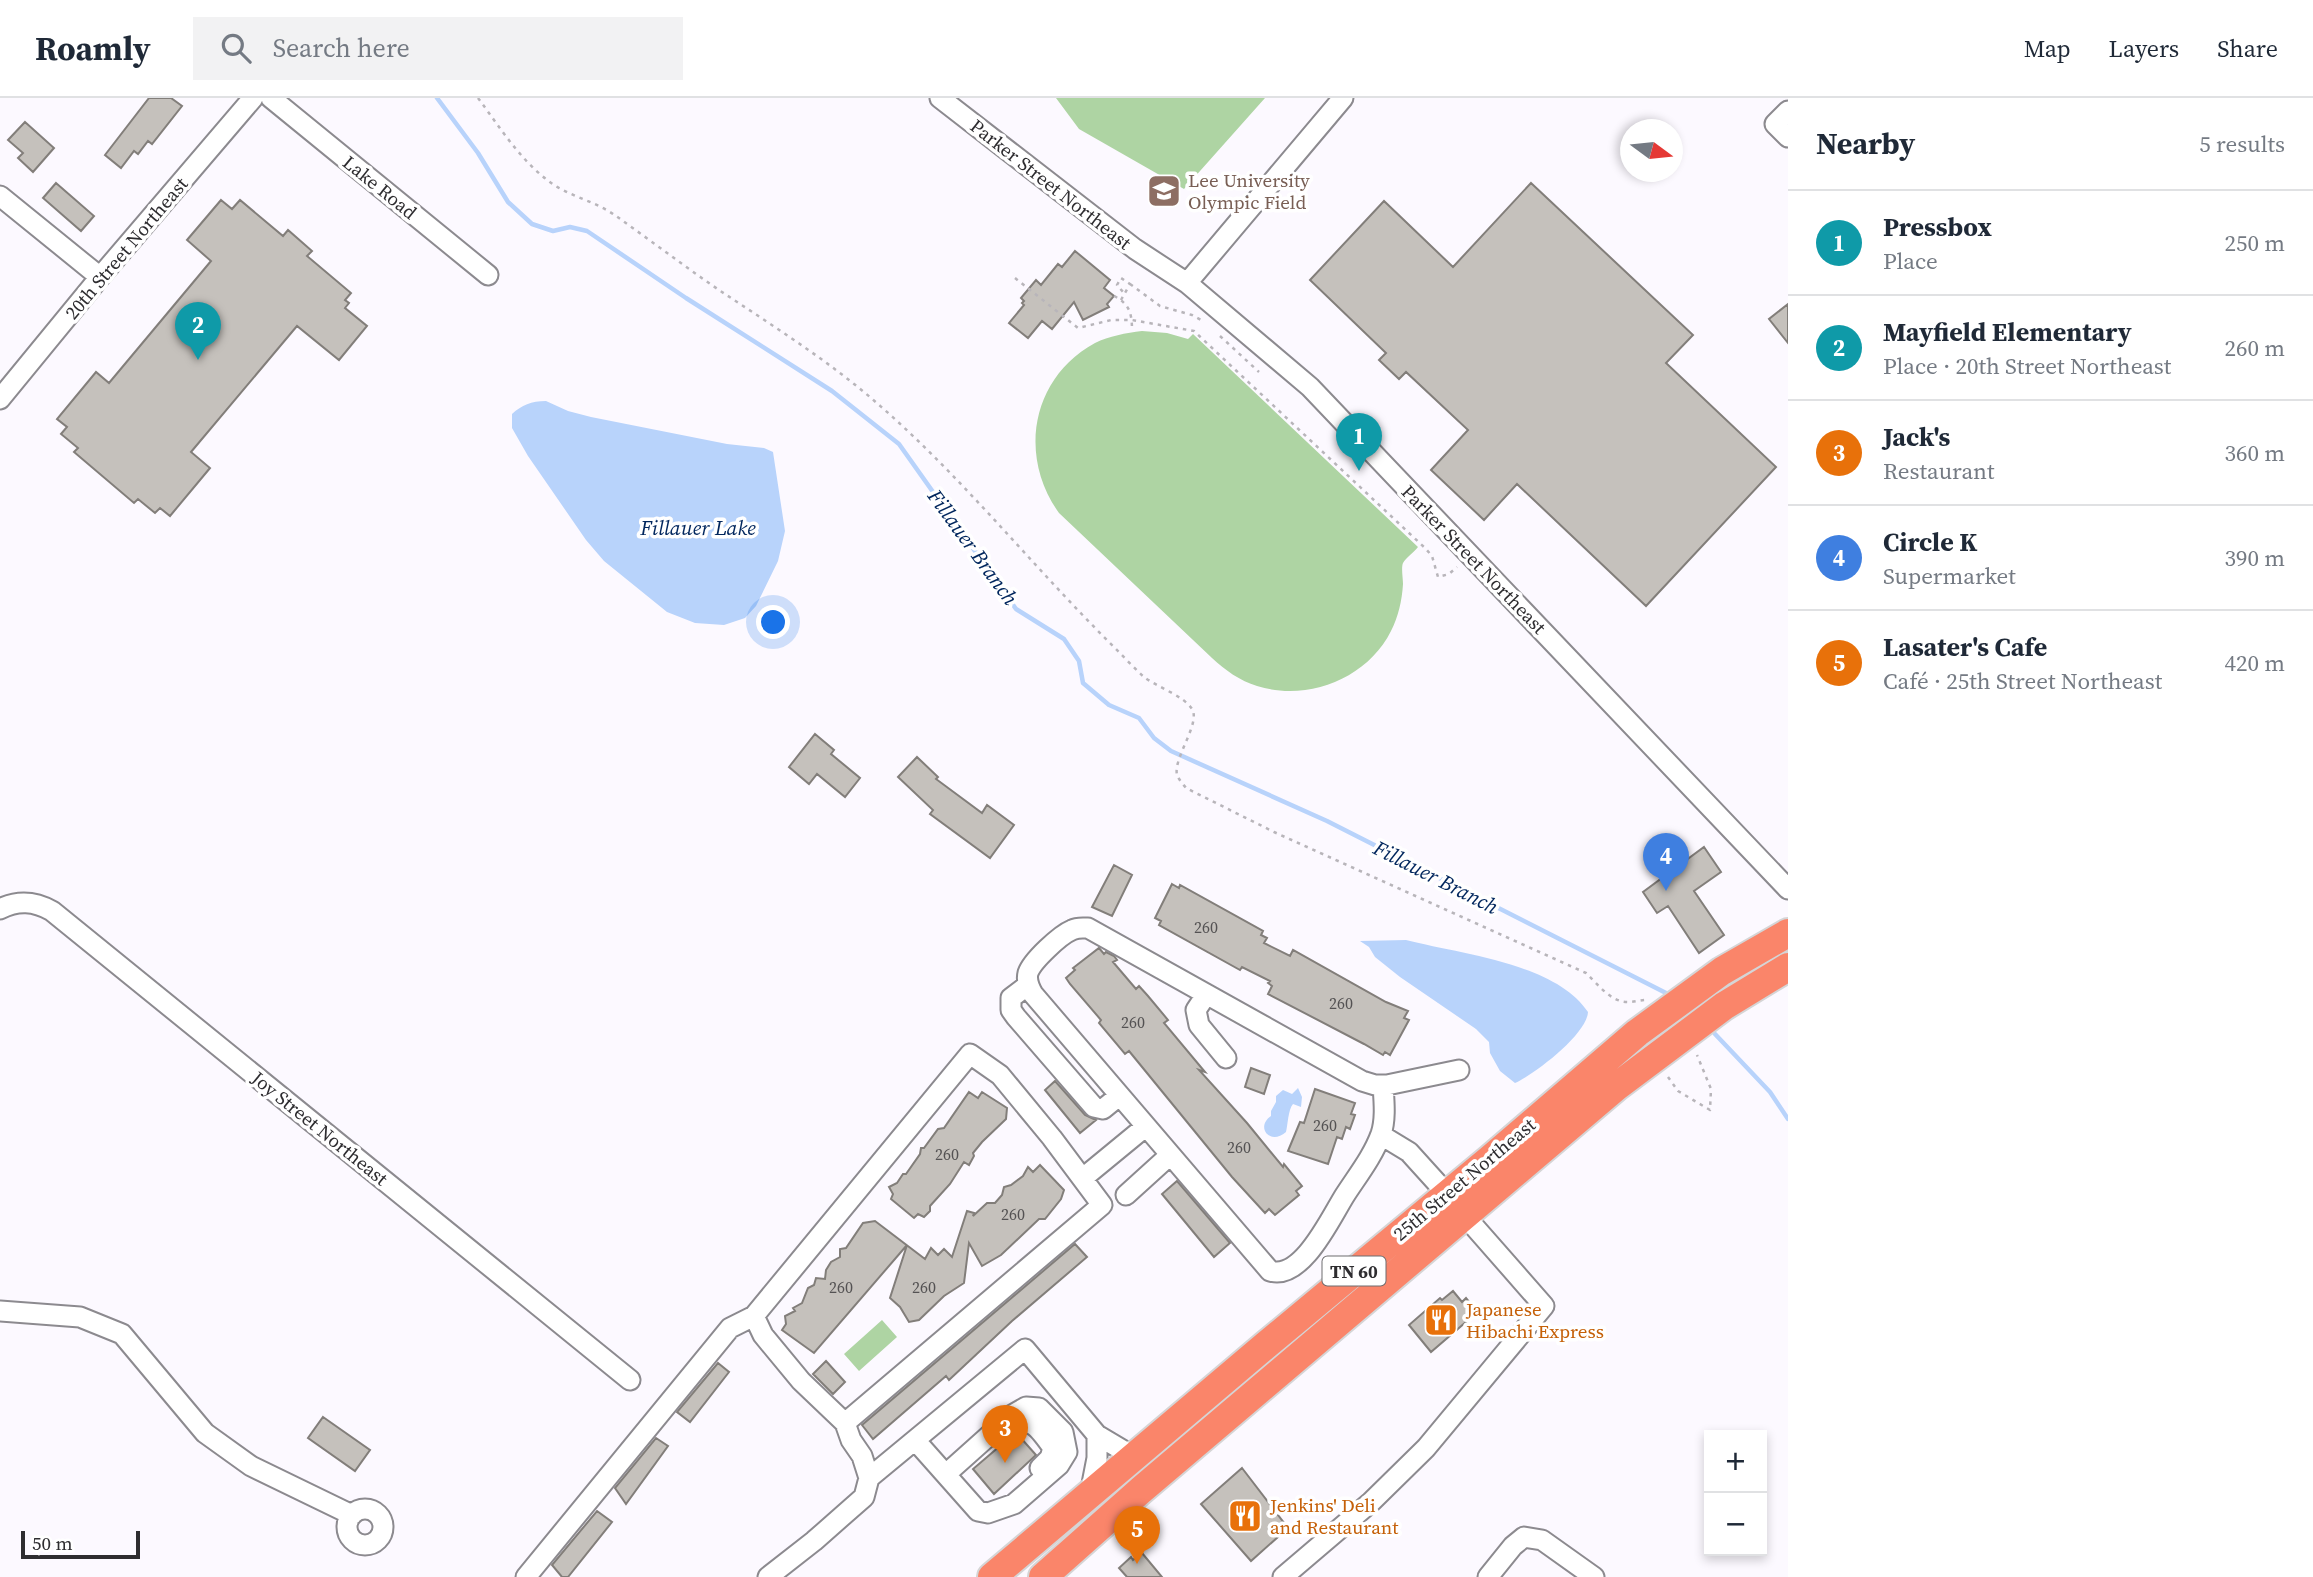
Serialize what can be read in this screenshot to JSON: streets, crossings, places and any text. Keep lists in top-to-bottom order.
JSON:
{
  "streets": {
    "highway": ["25th Street Northeast", "TN 60"],
    "street": [
      "Parker Street Northeast",
      "Lake Road",
      "20th Street Northeast",
      "Joy Street Northeast"
    ]
  },
  "water": ["Fillauer Lake", "Fillauer Branch"],
  "places": {
    "school or university": ["Lee University Olympic Field"],
    "restaurant": ["Japanese Hibachi Express", "Jenkins' Deli and Restaurant"]
  },
  "house_numbers": [
    "260",
    "260",
    "260",
    "260",
    "260",
    "260",
    "260",
    "260",
    "260"
  ],
  "scale_bar": "50 m",
  "north": "right",
  "page": {
    "header": "Roamly",
    "search": "Search here",
    "nav": ["Map", "Layers", "Share"],
    "heading": ["Nearby", "5 results"],
    "list": [
      {
        "mark": "1",
        "name": "Pressbox",
        "note": "Place",
        "value": "250 m"
      },
      {
        "mark": "2",
        "name": "Mayfield Elementary",
        "note": "Place · 20th Street Northeast",
        "value": "260 m"
      },
      {
        "mark": "3",
        "name": "Jack's",
        "note": "Restaurant",
        "value": "360 m"
      },
      {
        "mark": "4",
        "name": "Circle K",
        "note": "Supermarket",
        "value": "390 m"
      },
      {
        "mark": "5",
        "name": "Lasater's Cafe",
        "note": "Café · 25th Street Northeast",
        "value": "420 m"
      }
    ],
    "pins": [
      "2",
      "1",
      "4",
      "3",
      "5"
    ],
    "map_buttons": ["+", "−"],
    "scale": "50 m"
  }
}
